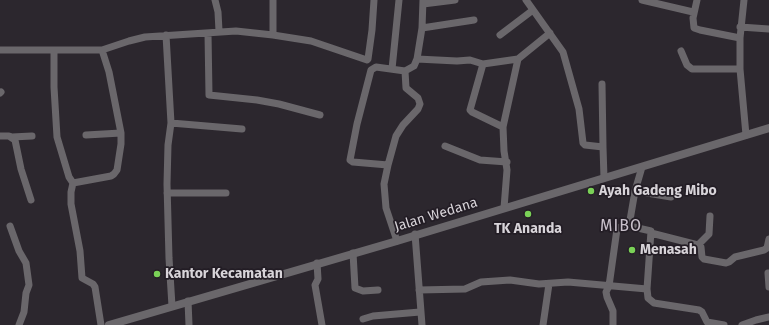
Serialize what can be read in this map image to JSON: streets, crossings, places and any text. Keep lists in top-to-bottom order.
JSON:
{
  "streets": {
    "street": ["Jalan Wedana"]
  },
  "districts": ["MIBO"],
  "places": [
    "Ayah Gadeng Mibo",
    "TK Ananda",
    "Menasah",
    "Kantor Kecamatan"
  ]
}
